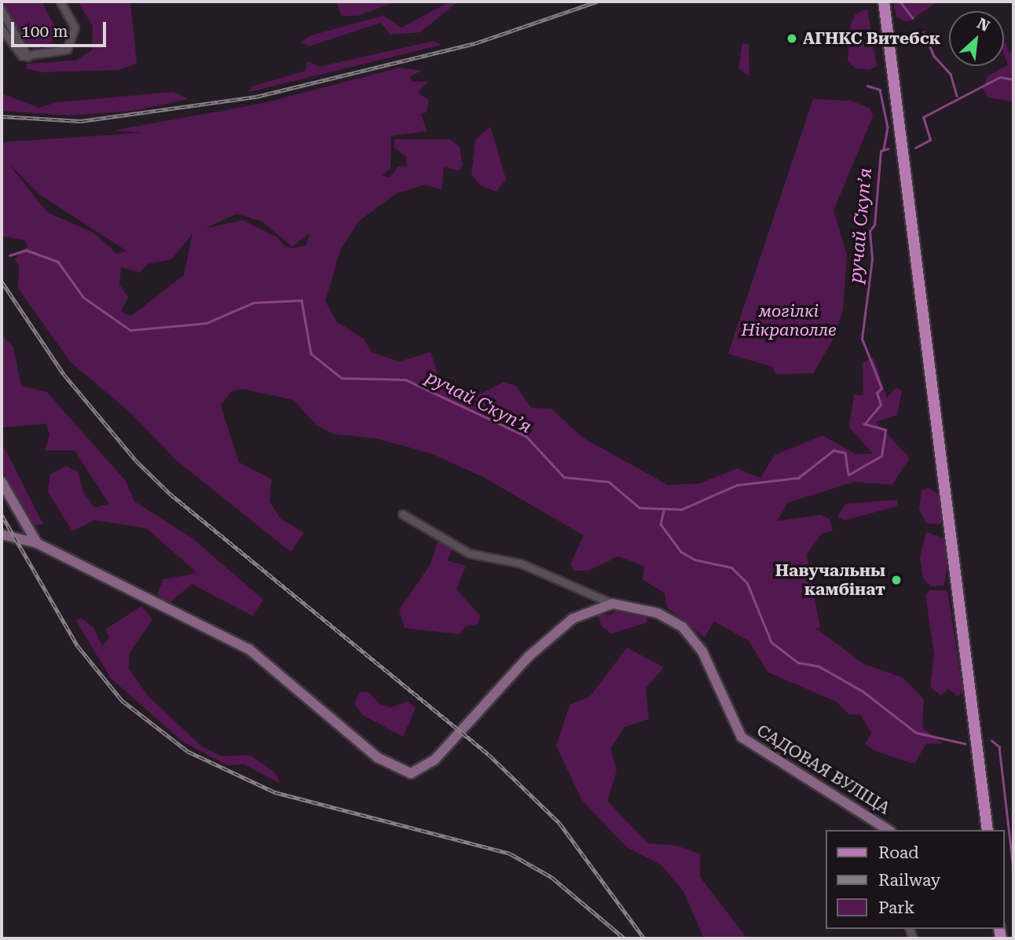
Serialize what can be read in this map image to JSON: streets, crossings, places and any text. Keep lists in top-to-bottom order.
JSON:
{
  "streets": {
    "street": ["САДОВАЯ ВУЛІЦА"]
  },
  "water": ["ручай Скупʼя"],
  "parks": ["могілкі Нікраполле"],
  "places": ["АГНКС Витебск", "Навучальны камбінат"],
  "legend": ["Road", "Railway", "Park"],
  "scale_bar": "100 m",
  "north": "top right"
}
